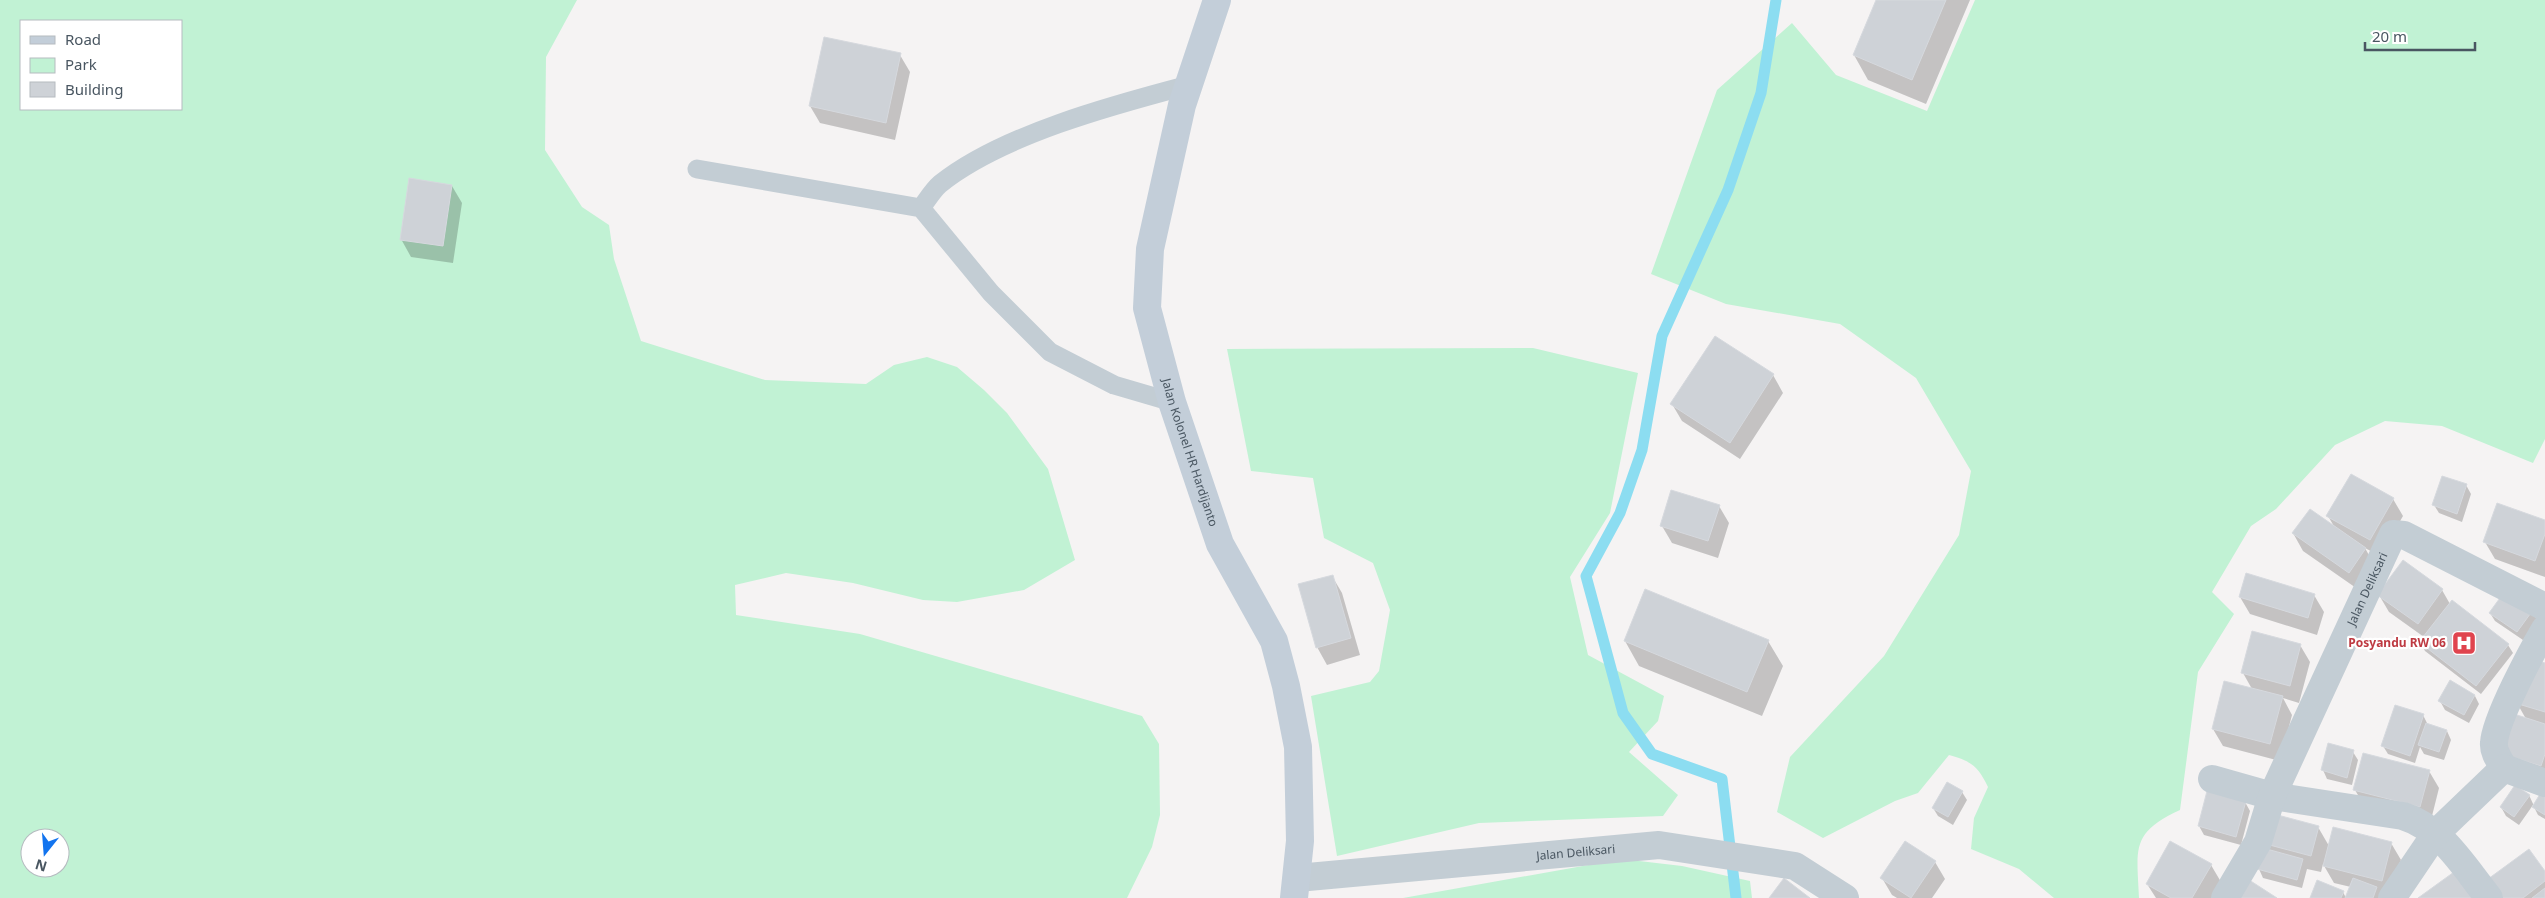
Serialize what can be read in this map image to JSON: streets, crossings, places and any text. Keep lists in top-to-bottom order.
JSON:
{
  "streets": {
    "main road": ["Jalan Kolonel HR Hardijanto"],
    "street": ["Jalan Deliksari"]
  },
  "crossings": [
    ["Jalan Kolonel HR Hardijanto", "Jalan Deliksari"]
  ],
  "places": {
    "hospital": ["Posyandu RW 06"]
  },
  "legend": ["Road", "Park", "Building"],
  "scale_bar": "20 m",
  "north": "bottom"
}
